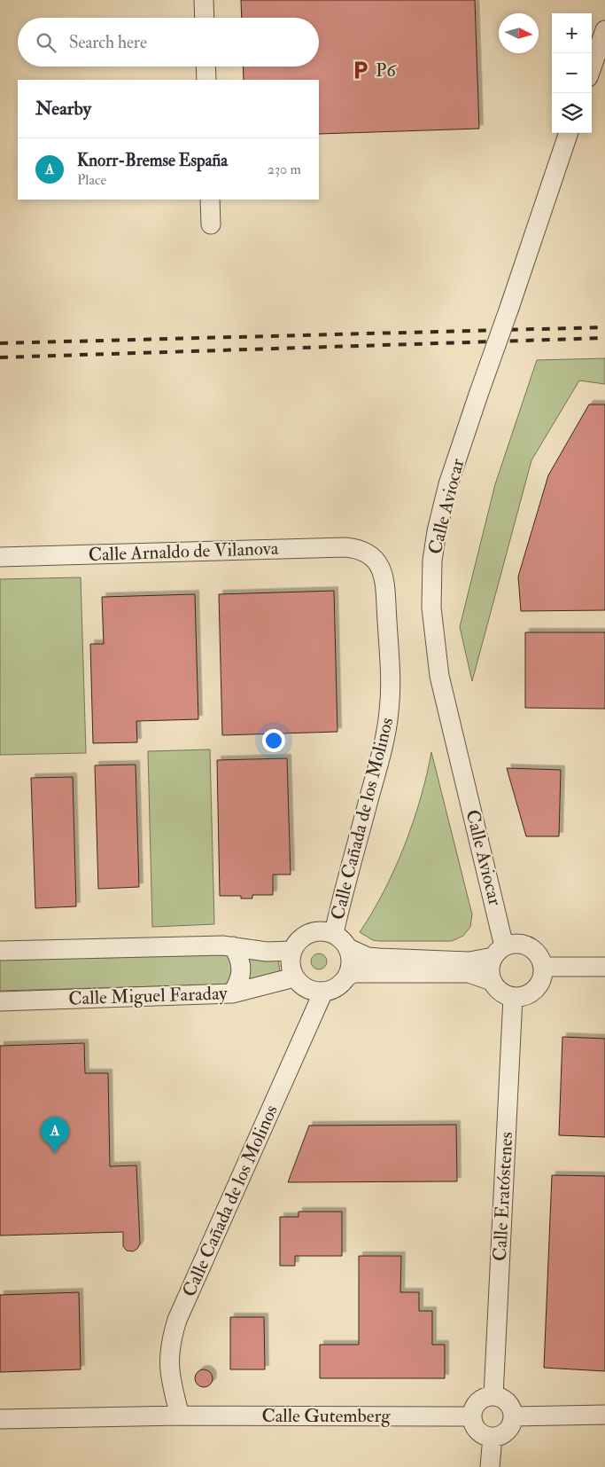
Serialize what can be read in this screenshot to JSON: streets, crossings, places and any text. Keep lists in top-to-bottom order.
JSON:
{
  "streets": {
    "street": [
      "Calle Aviocar",
      "Calle Arnaldo de Vilanova",
      "Calle Cañada de los Molinos",
      "Calle Miguel Faraday",
      "Calle Eratóstenes",
      "Calle Gutemberg"
    ]
  },
  "crossings": [
    ["Calle Aviocar", "Calle Eratóstenes"],
    ["Calle Arnaldo de Vilanova", "Calle Cañada de los Molinos"],
    ["Calle Cañada de los Molinos", "Calle Miguel Faraday"],
    ["Calle Cañada de los Molinos", "Calle Gutemberg"],
    ["Calle Eratóstenes", "Calle Gutemberg"]
  ],
  "places": {
    "parking": ["P6"]
  },
  "north": "right",
  "page": {
    "map_buttons": ["+", "−"],
    "search": "Search here",
    "heading": "Nearby",
    "list": [
      {
        "mark": "A",
        "name": "Knorr-Bremse España",
        "note": "Place",
        "value": "230 m"
      }
    ],
    "pins": "A"
  }
}
